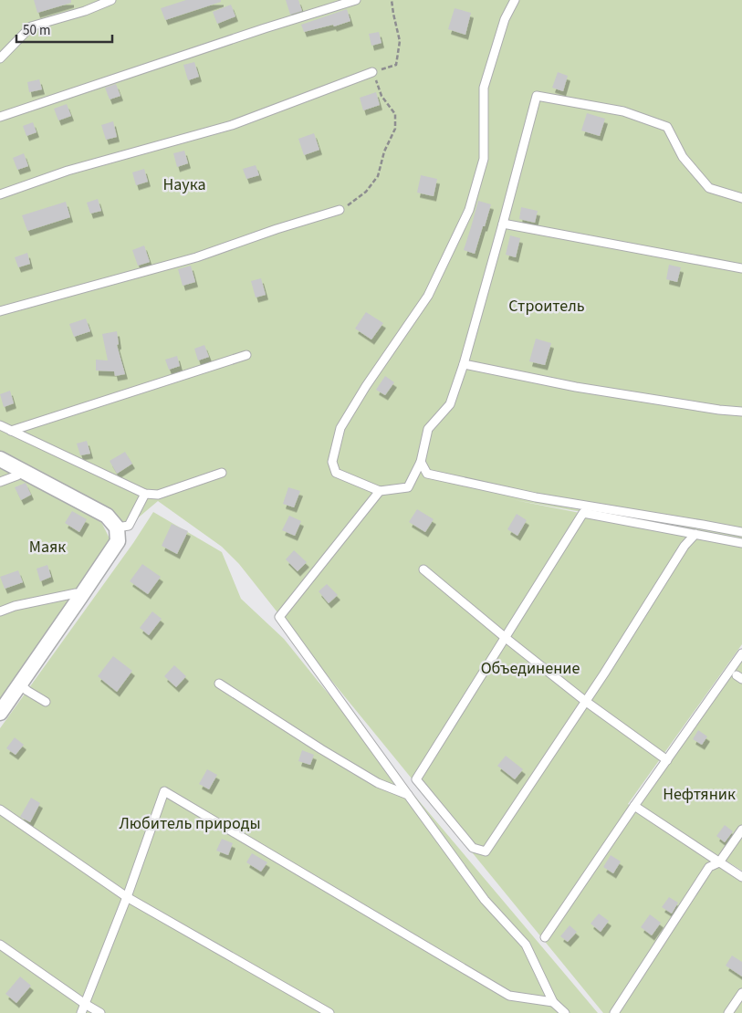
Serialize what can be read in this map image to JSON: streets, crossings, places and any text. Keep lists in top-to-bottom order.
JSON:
{
  "parks": [
    "Наука",
    "Строитель",
    "Маяк",
    "Объединение",
    "Нефтяник",
    "Любитель природы"
  ],
  "scale_bar": "50 m"
}
